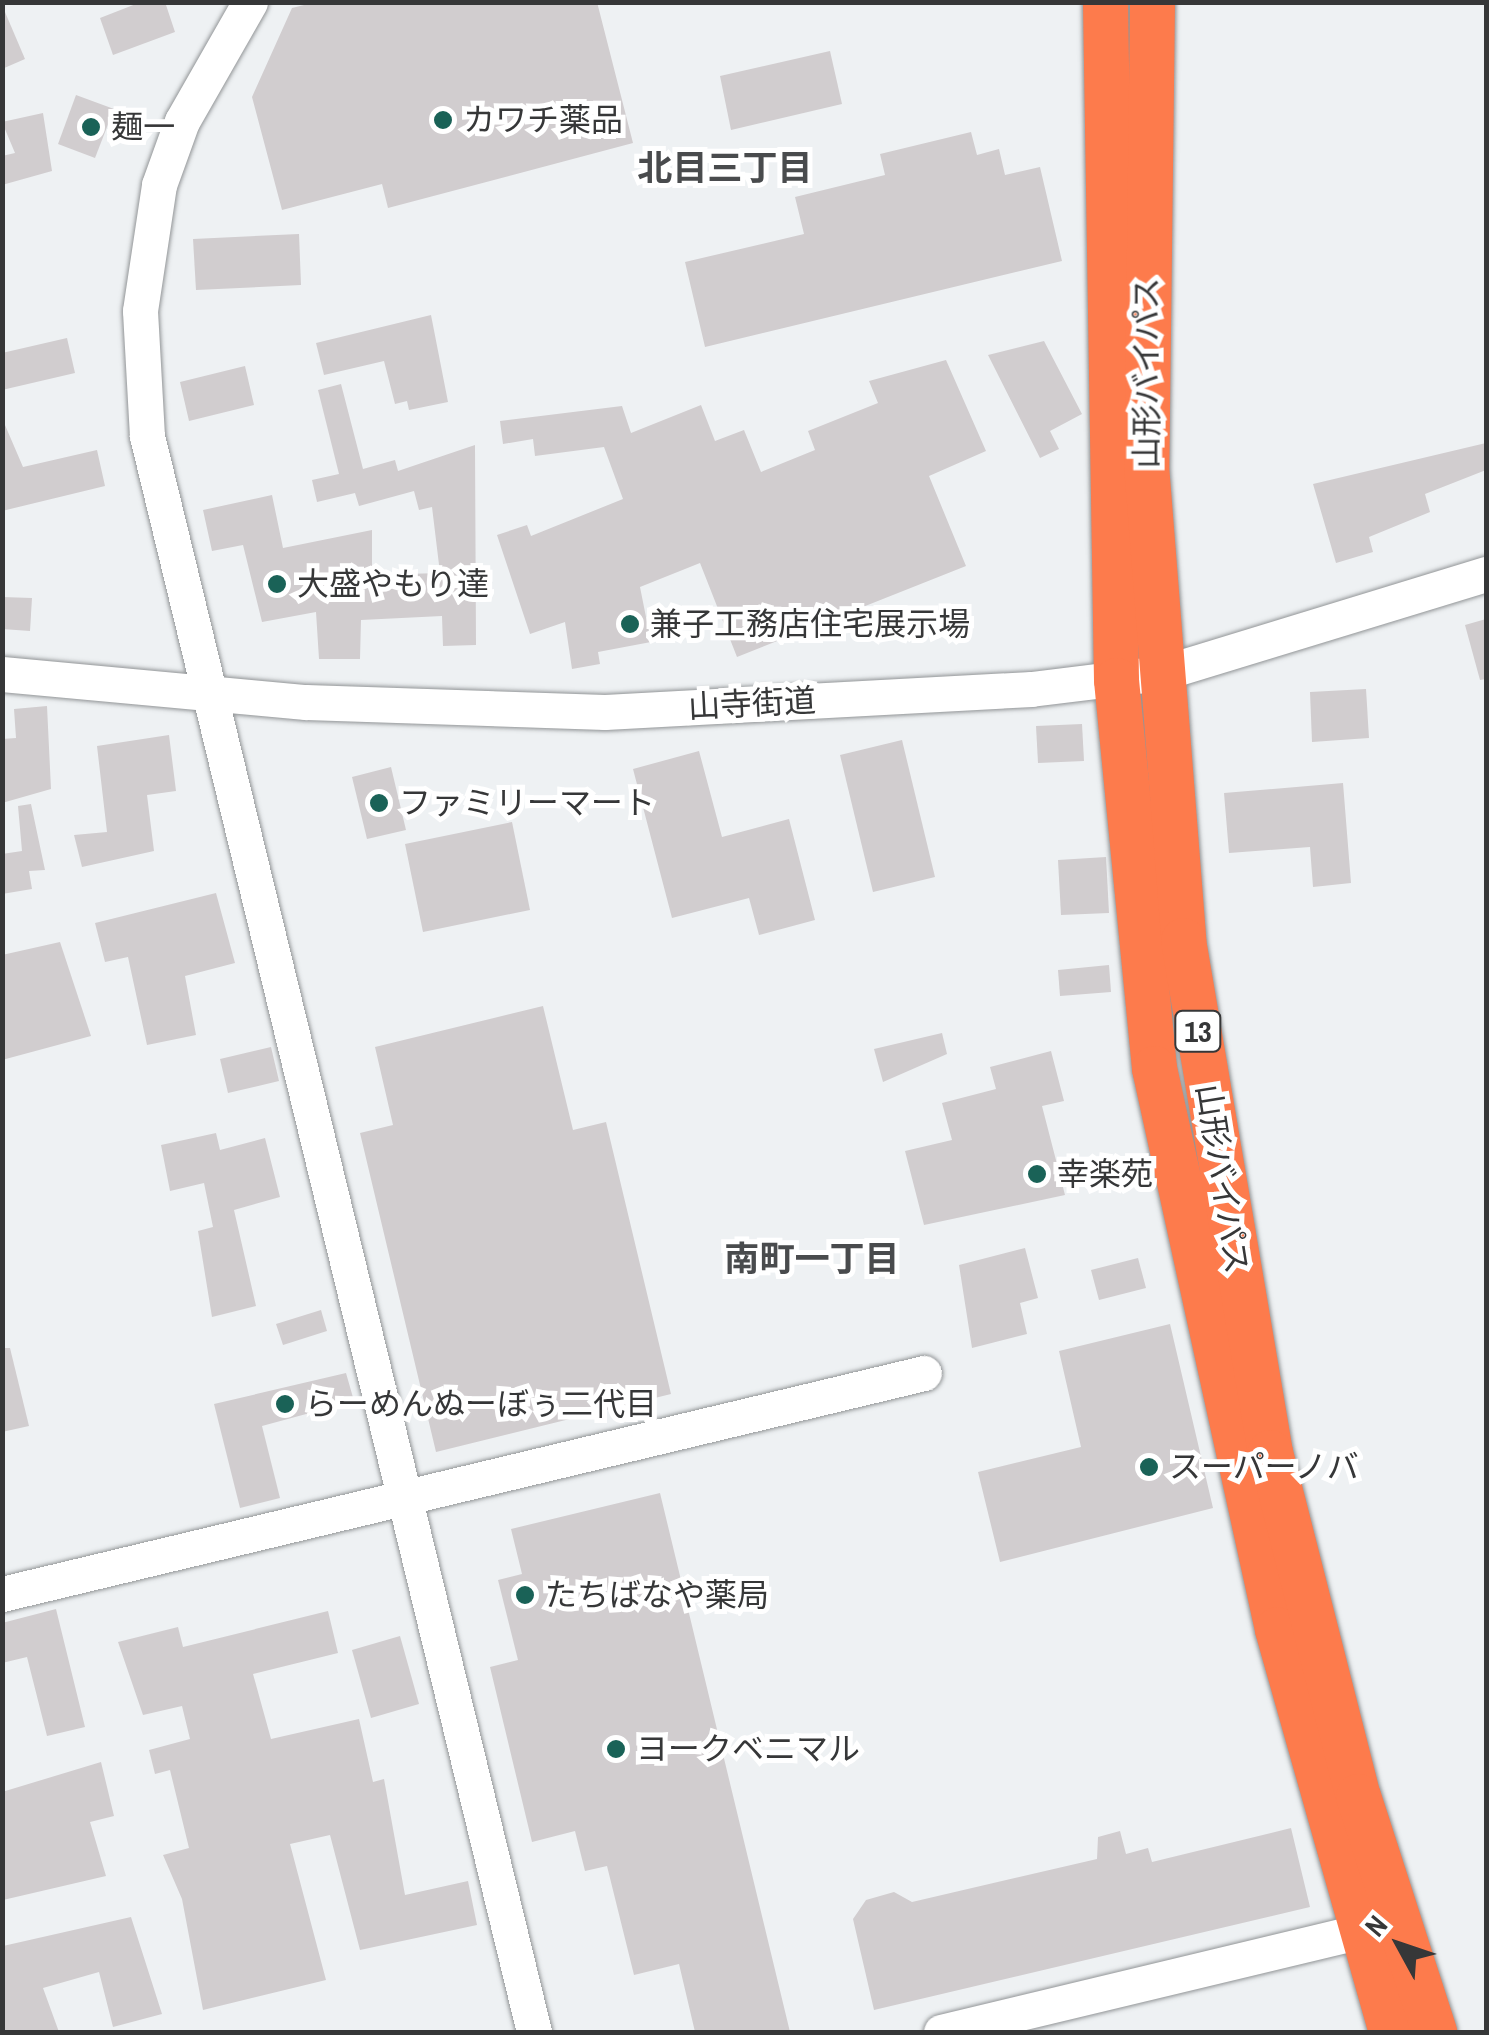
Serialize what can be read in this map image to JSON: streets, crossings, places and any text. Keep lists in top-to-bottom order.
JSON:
{
  "streets": {
    "highway": ["山形バイパス", "13"],
    "street": ["山寺街道"]
  },
  "crossings": [
    ["山形バイパス", "山寺街道"]
  ],
  "districts": ["北目三丁目", "南町一丁目"],
  "places": [
    "カワチ薬品",
    "麺一",
    "大盛やもり達",
    "兼子工務店住宅展示場",
    "ファミリーマート",
    "幸楽苑",
    "らーめんぬーぼぅ二代目",
    "スーパーノバ",
    "たちばなや薬局",
    "ヨークベニマル"
  ],
  "north": "top left"
}
